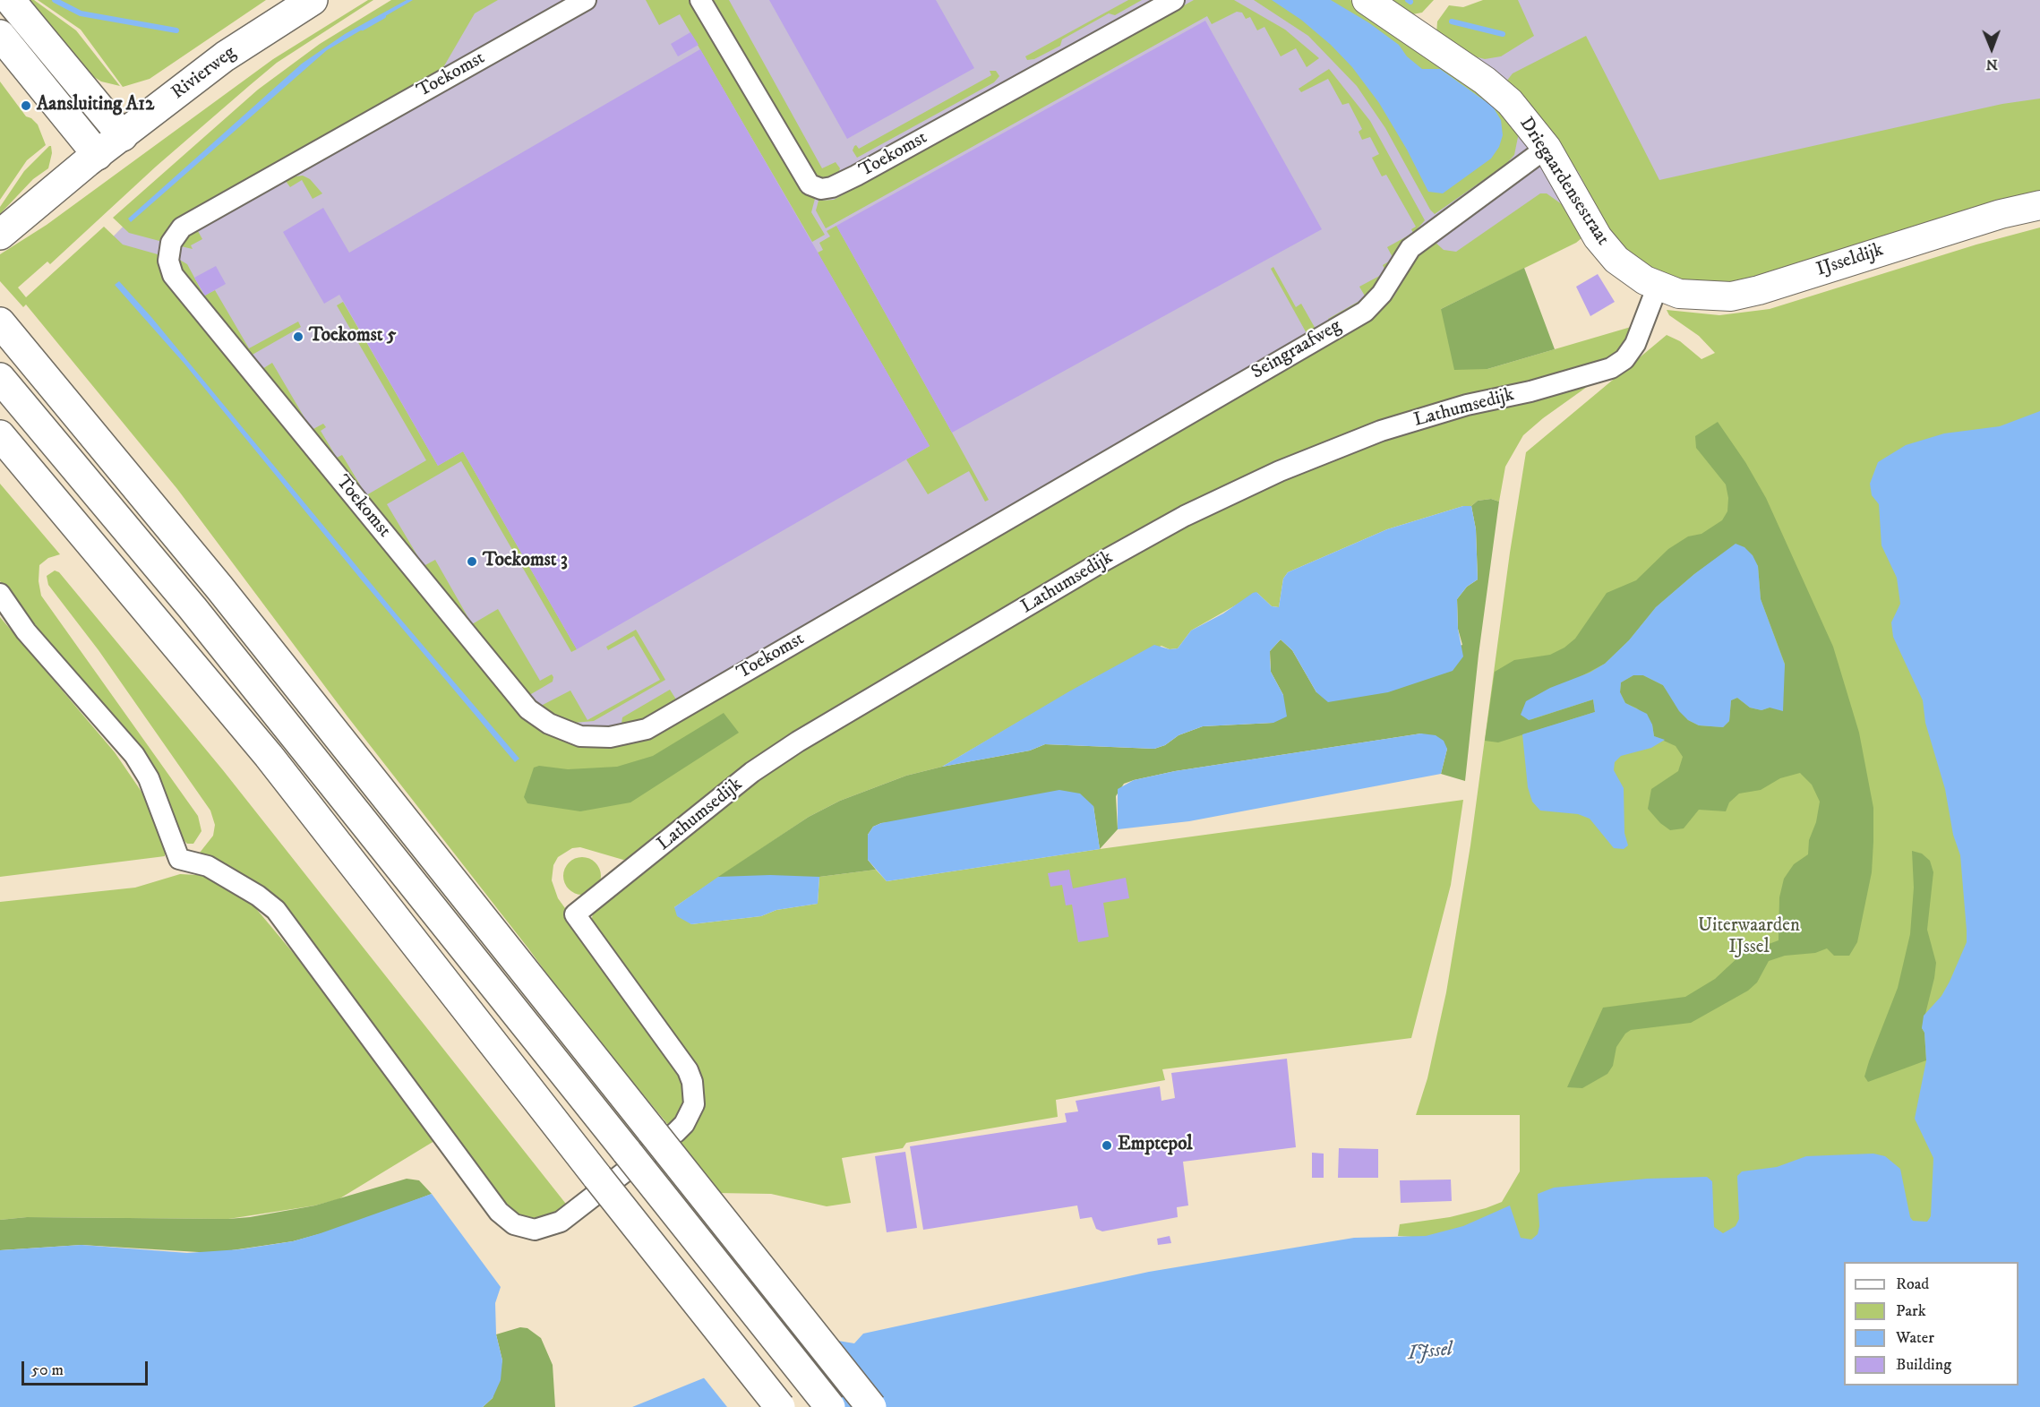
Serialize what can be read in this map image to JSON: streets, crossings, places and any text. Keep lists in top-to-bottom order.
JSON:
{
  "streets": {
    "main road": ["Rivierweg"],
    "street": [
      "Toekomst",
      "Driegaardensestraat",
      "IJsseldijk",
      "Seingraafweg",
      "Lathumsedijk"
    ]
  },
  "crossings": [
    ["Toekomst", "Seingraafweg"],
    ["Driegaardensestraat", "IJsseldijk"],
    ["Driegaardensestraat", "Seingraafweg"],
    ["Driegaardensestraat", "Lathumsedijk"],
    ["IJsseldijk", "Lathumsedijk"]
  ],
  "water": ["IJssel"],
  "parks": ["Uiterwaarden IJssel"],
  "places": [
    "Aansluiting A12",
    "Toekomst 5",
    "Toekomst 3",
    "Emptepol"
  ],
  "legend": [
    "Road",
    "Park",
    "Water",
    "Building"
  ],
  "scale_bar": "50 m",
  "north": "bottom"
}
